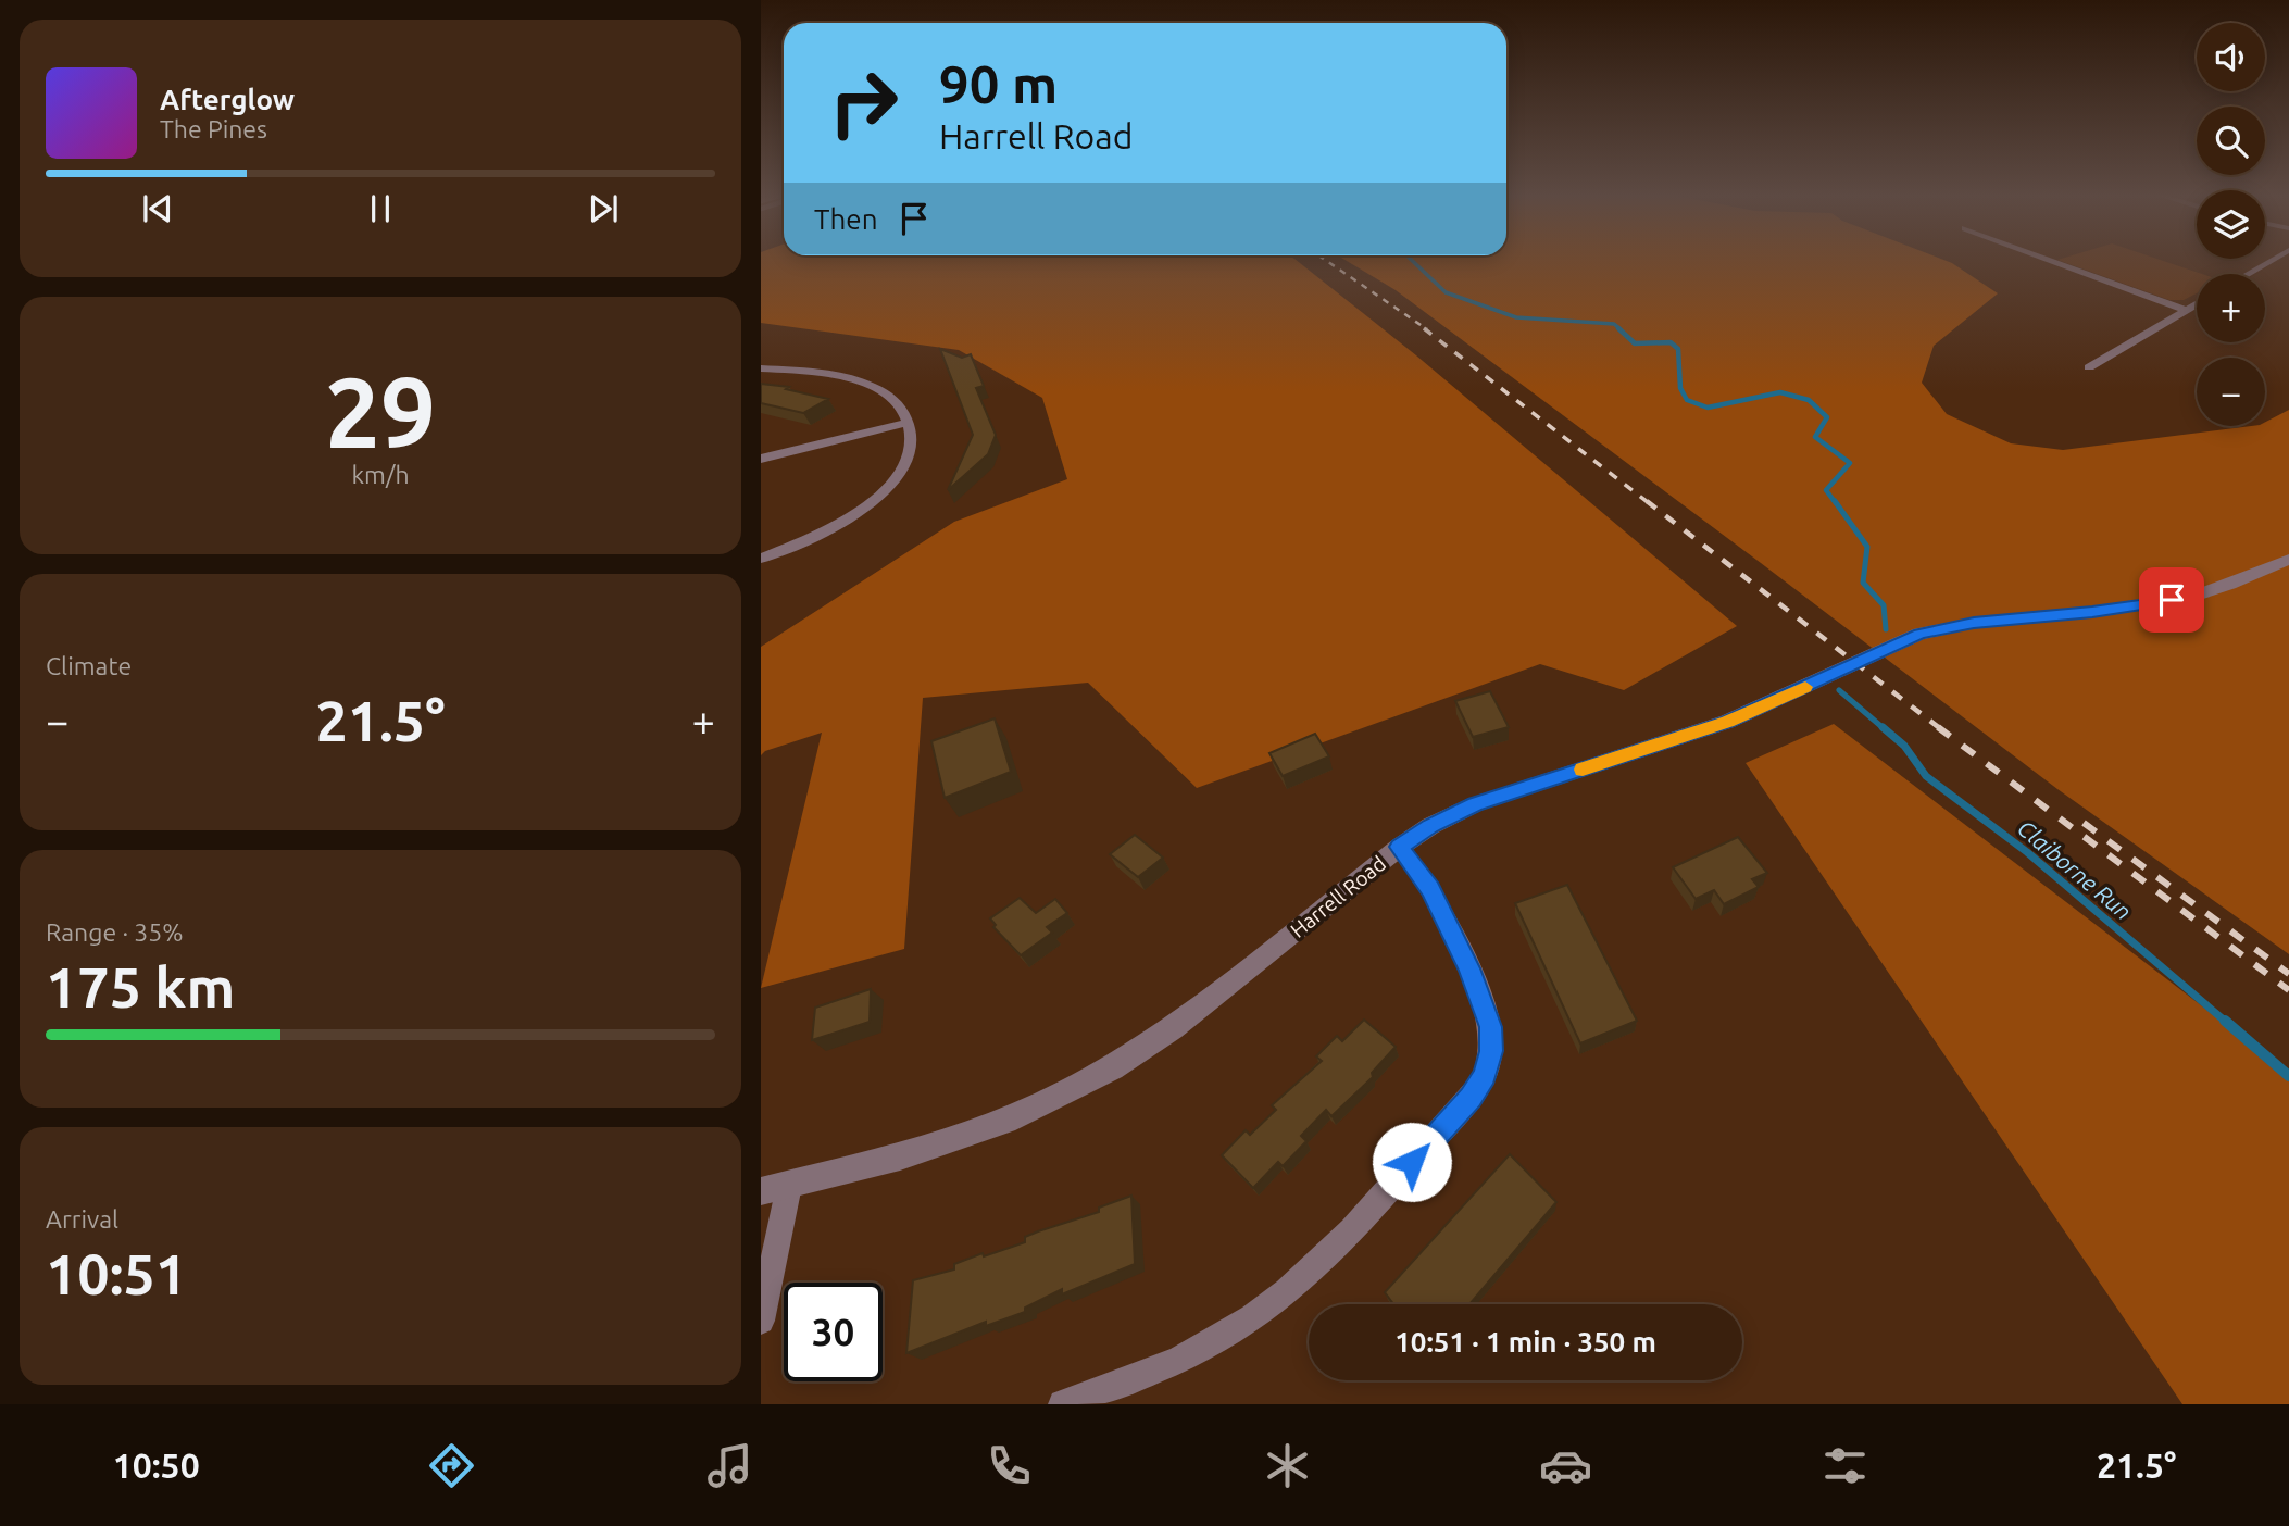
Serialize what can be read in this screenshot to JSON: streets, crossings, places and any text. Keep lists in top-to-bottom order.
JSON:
{
  "streets": {
    "street": ["Harrell Road"]
  },
  "water": ["Claiborne Run"],
  "page": {
    "map_buttons": ["+", "−"],
    "turn": ["90 m", "Harrell Road"],
    "song": ["Afterglow", "The Pines"],
    "then": "Then",
    "tile": [
      ["29", "km/h"],
      "Climate",
      ["Range · 35%", "175 km"],
      ["Arrival", "10:51"]
    ],
    "heat": ["−", "21.5°", "+"],
    "limit": "30",
    "trip": "10:51 · 1 min · 350 m",
    "tabs": ["10:50", "21.5°"]
  }
}
